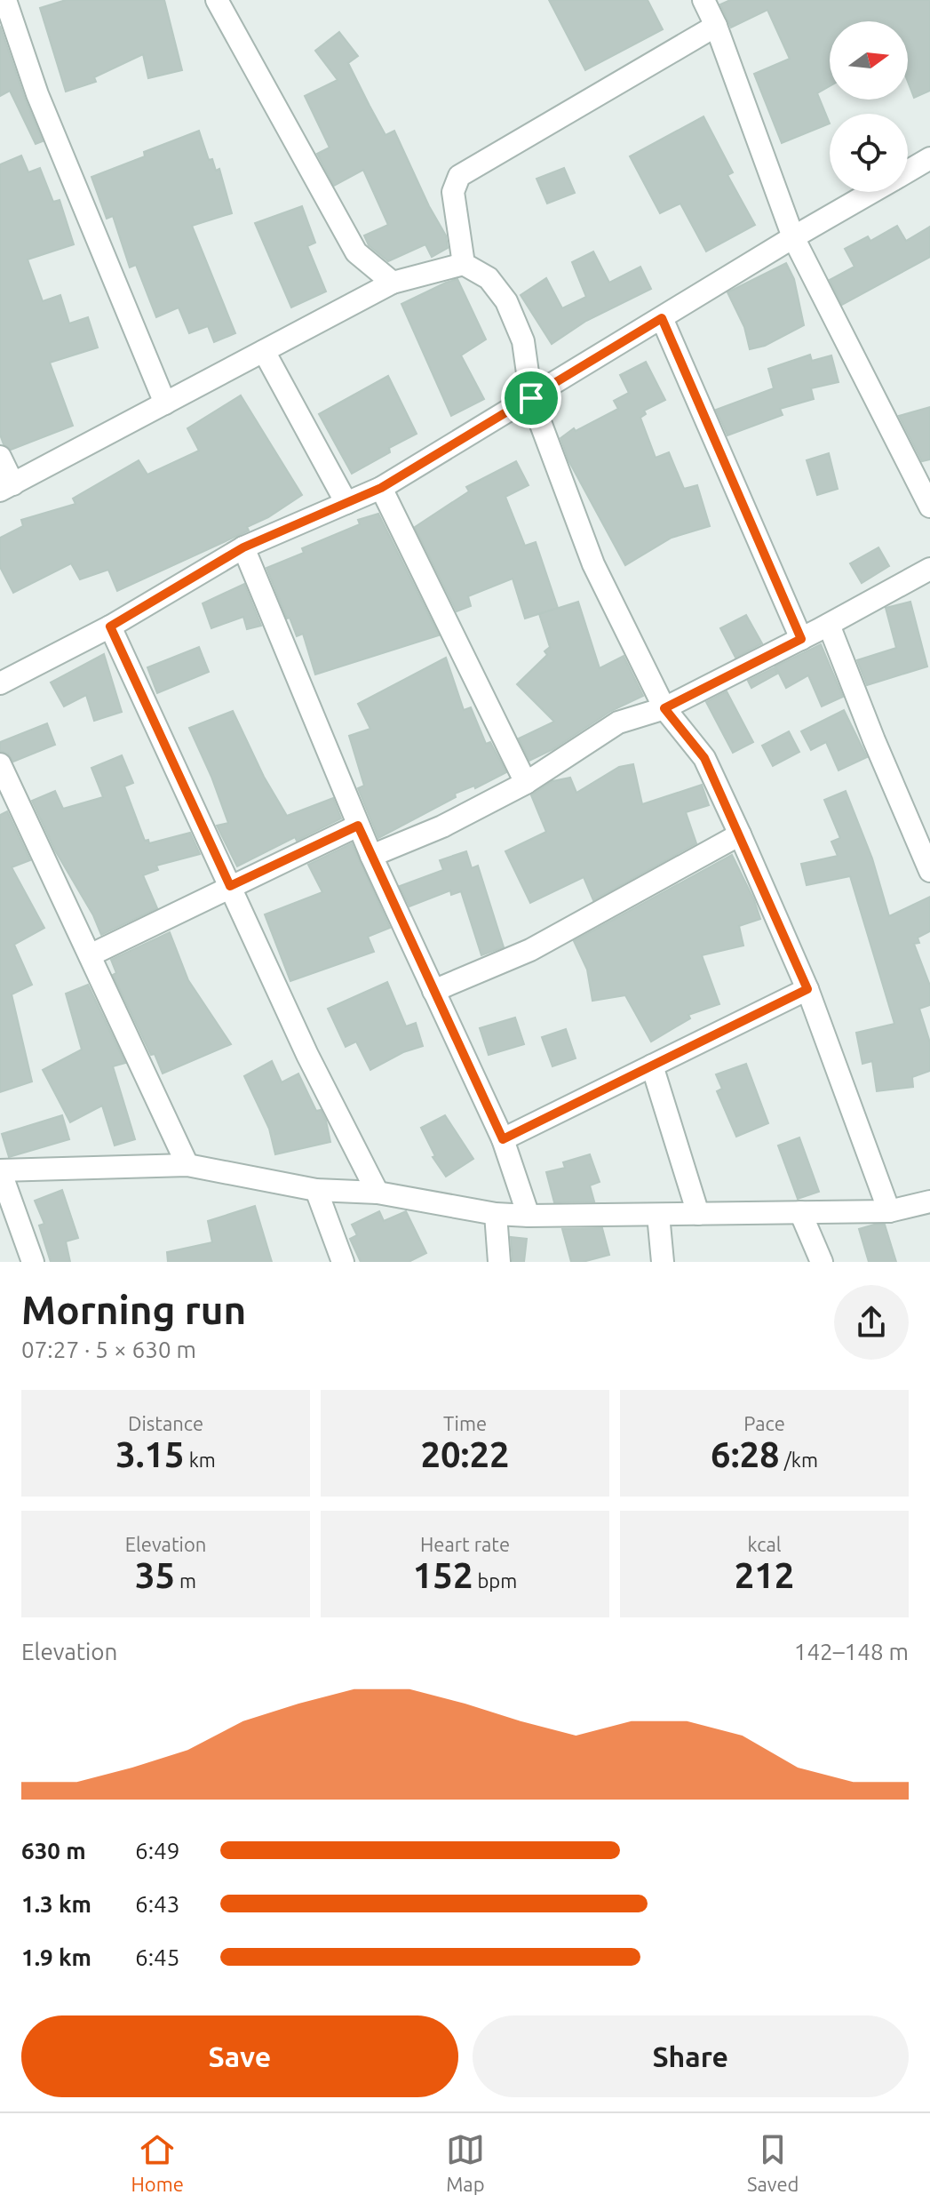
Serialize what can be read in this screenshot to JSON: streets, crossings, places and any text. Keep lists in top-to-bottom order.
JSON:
{
  "north": "right",
  "page": {
    "heading": ["Morning run", "07:27 · 5 × 630 m"],
    "stats": [
      ["Distance", "3.15 km"],
      ["Time", "20:22"],
      ["Pace", "6:28 /km"],
      ["Elevation", "35 m"],
      ["Heart rate", "152 bpm"],
      ["kcal", "212"]
    ],
    "chart": ["Elevation", "142–148 m"],
    "list": [
      {
        "name": "630 m",
        "note": "6:49"
      },
      {
        "name": "1.3 km",
        "note": "6:43"
      },
      {
        "name": "1.9 km",
        "note": "6:45"
      }
    ],
    "buttons": ["Save", "Share"],
    "tabs": ["Home", "Map", "Saved"]
  }
}
